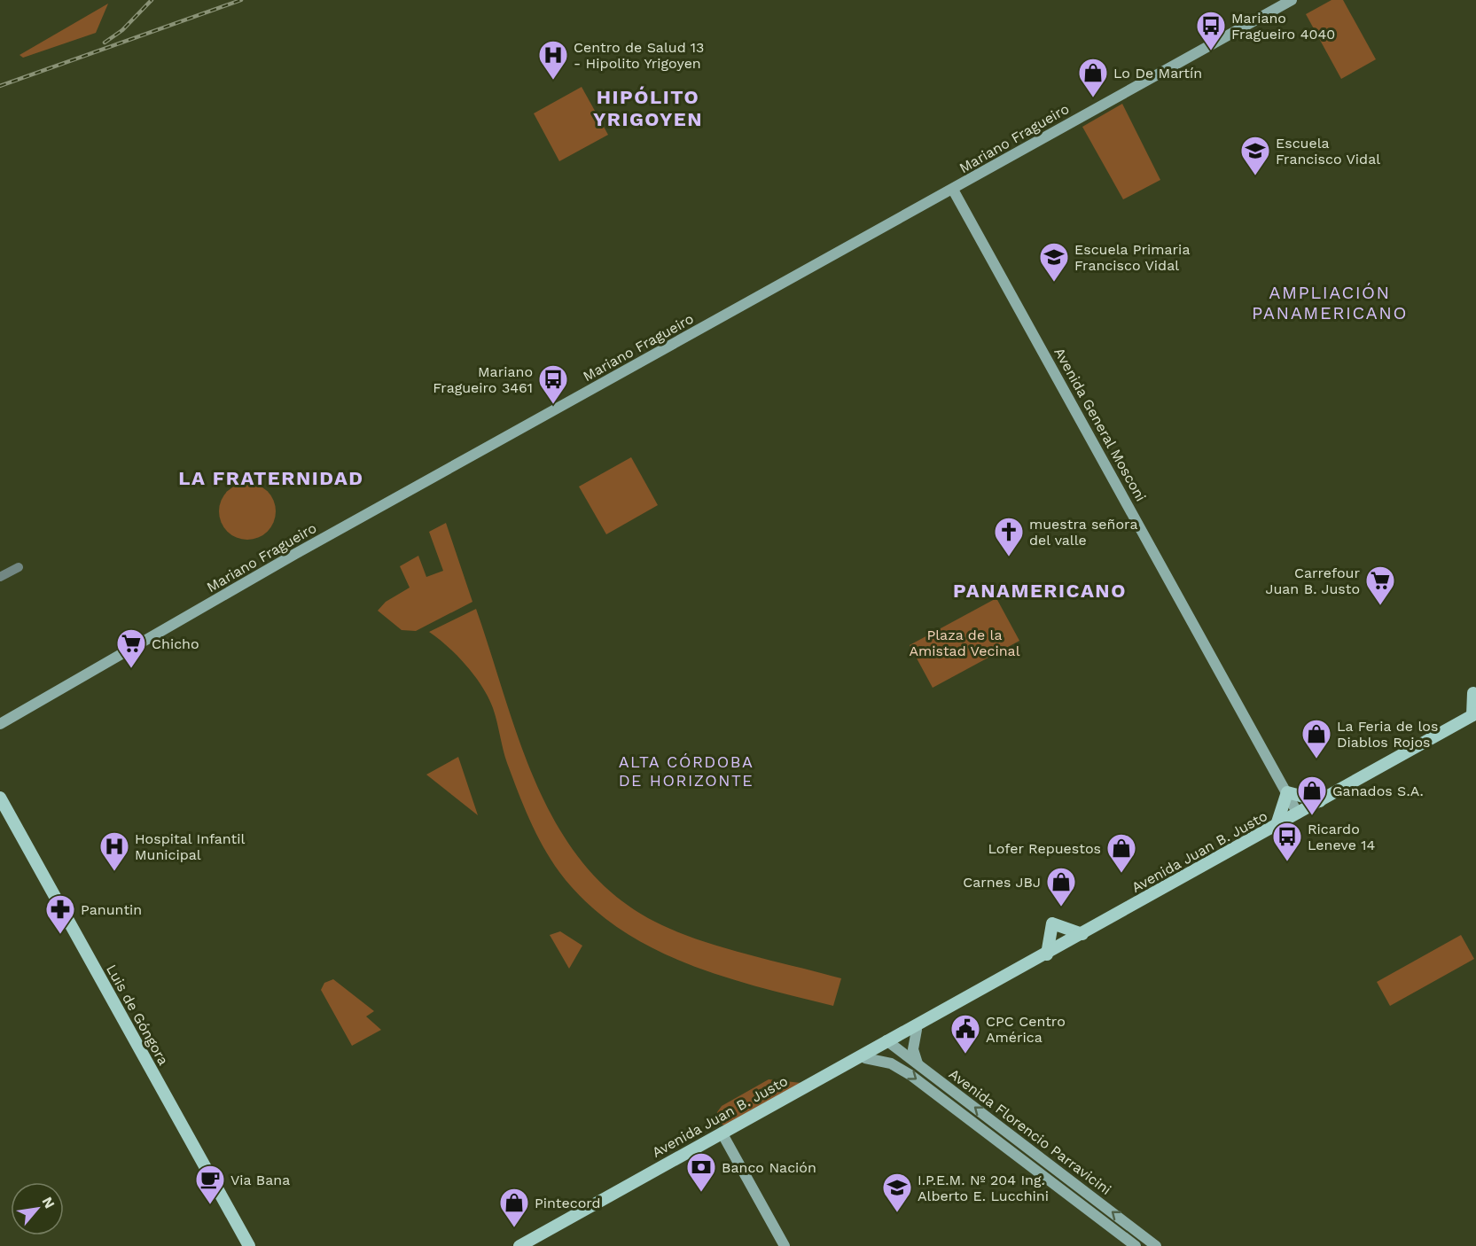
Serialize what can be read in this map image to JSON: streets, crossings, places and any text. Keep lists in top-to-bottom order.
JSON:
{
  "streets": {
    "main road": [
      "Mariano Fragueiro",
      "Avenida General Mosconi",
      "Avenida Juan B. Justo",
      "Luis de Góngora",
      "Avenida Florencio Parravicini"
    ]
  },
  "crossings": [
    ["Mariano Fragueiro", "Avenida General Mosconi"],
    ["Avenida General Mosconi", "Avenida Juan B. Justo"],
    ["Avenida Juan B. Justo", "Avenida Florencio Parravicini"]
  ],
  "districts": [
    "HIPÓLITO YRIGOYEN",
    "AMPLIACIÓN PANAMERICANO",
    "LA FRATERNIDAD",
    "PANAMERICANO",
    "ALTA CÓRDOBA DE HORIZONTE"
  ],
  "parks": ["Plaza de la Amistad Vecinal"],
  "places": {
    "bus stop": ["Mariano Fragueiro 4040", "Mariano Fragueiro 3461", "Ricardo Leneve 14"],
    "hospital": ["Centro de Salud 13 - Hipolito Yrigoyen", "Hospital Infantil Municipal"],
    "shop": [
      "Lo De Martín",
      "La Feria de los Diablos Rojos",
      "Ganados S.A.",
      "Lofer Repuestos",
      "Carnes JBJ",
      "Pintecord"
    ],
    "school or university": ["Escuela Francisco Vidal", "Escuela Primaria Francisco Vidal", "I.P.E.M. Nº 204 Ing. Alberto E. Lucchini"],
    "church": ["muestra señora del valle"],
    "supermarket": ["Carrefour Juan B. Justo", "Chicho"],
    "pharmacy": ["Panuntin"],
    "public building": ["CPC Centro América"],
    "bank": ["Banco Nación"],
    "cafe": ["Via Bana"]
  },
  "north": "top right"
}
